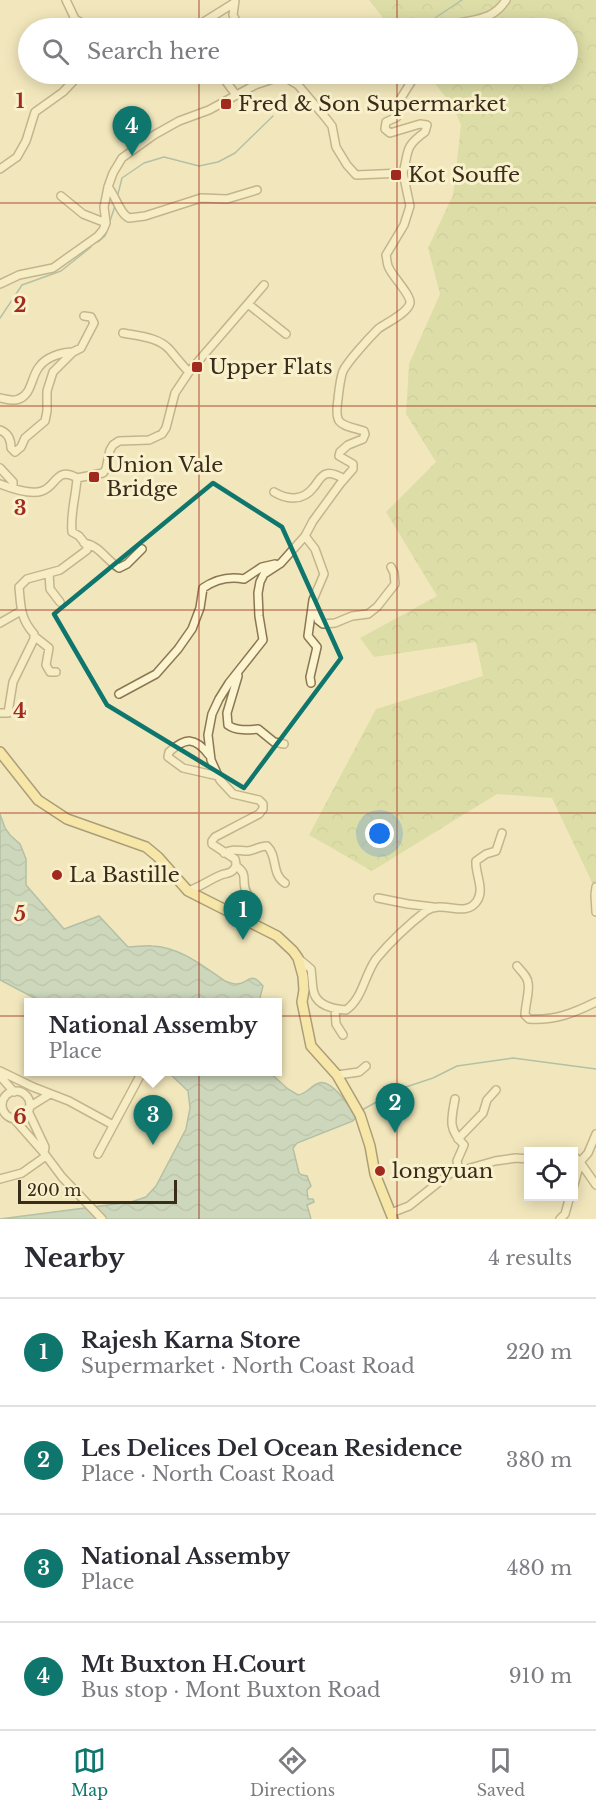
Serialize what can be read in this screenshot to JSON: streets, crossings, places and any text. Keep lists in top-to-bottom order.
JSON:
{
  "places": {
    "transit": [
      "Fred & Son Supermarket",
      "Kot Souffe",
      "Upper Flats",
      "Union Vale Bridge"
    ],
    "other": ["La Bastille", "longyuan"]
  },
  "scale_bar": "200 m",
  "page": {
    "search": "Search here",
    "pins": [
      "4",
      "1",
      "2",
      "3"
    ],
    "popup": ["National Assemby", "Place"],
    "scale": "200 m",
    "heading": ["Nearby", "4 results"],
    "list": [
      {
        "mark": "1",
        "name": "Rajesh Karna Store",
        "note": "Supermarket · North Coast Road",
        "value": "220 m"
      },
      {
        "mark": "2",
        "name": "Les Delices Del Ocean Residence",
        "note": "Place · North Coast Road",
        "value": "380 m"
      },
      {
        "mark": "3",
        "name": "National Assemby",
        "note": "Place",
        "value": "480 m"
      },
      {
        "mark": "4",
        "name": "Mt Buxton H.Court",
        "note": "Bus stop · Mont Buxton Road",
        "value": "910 m"
      }
    ],
    "nav": ["Map", "Directions", "Saved"]
  },
  "grid": {
    "rows": [
      "1",
      "2",
      "3",
      "4",
      "5",
      "6"
    ]
  }
}
